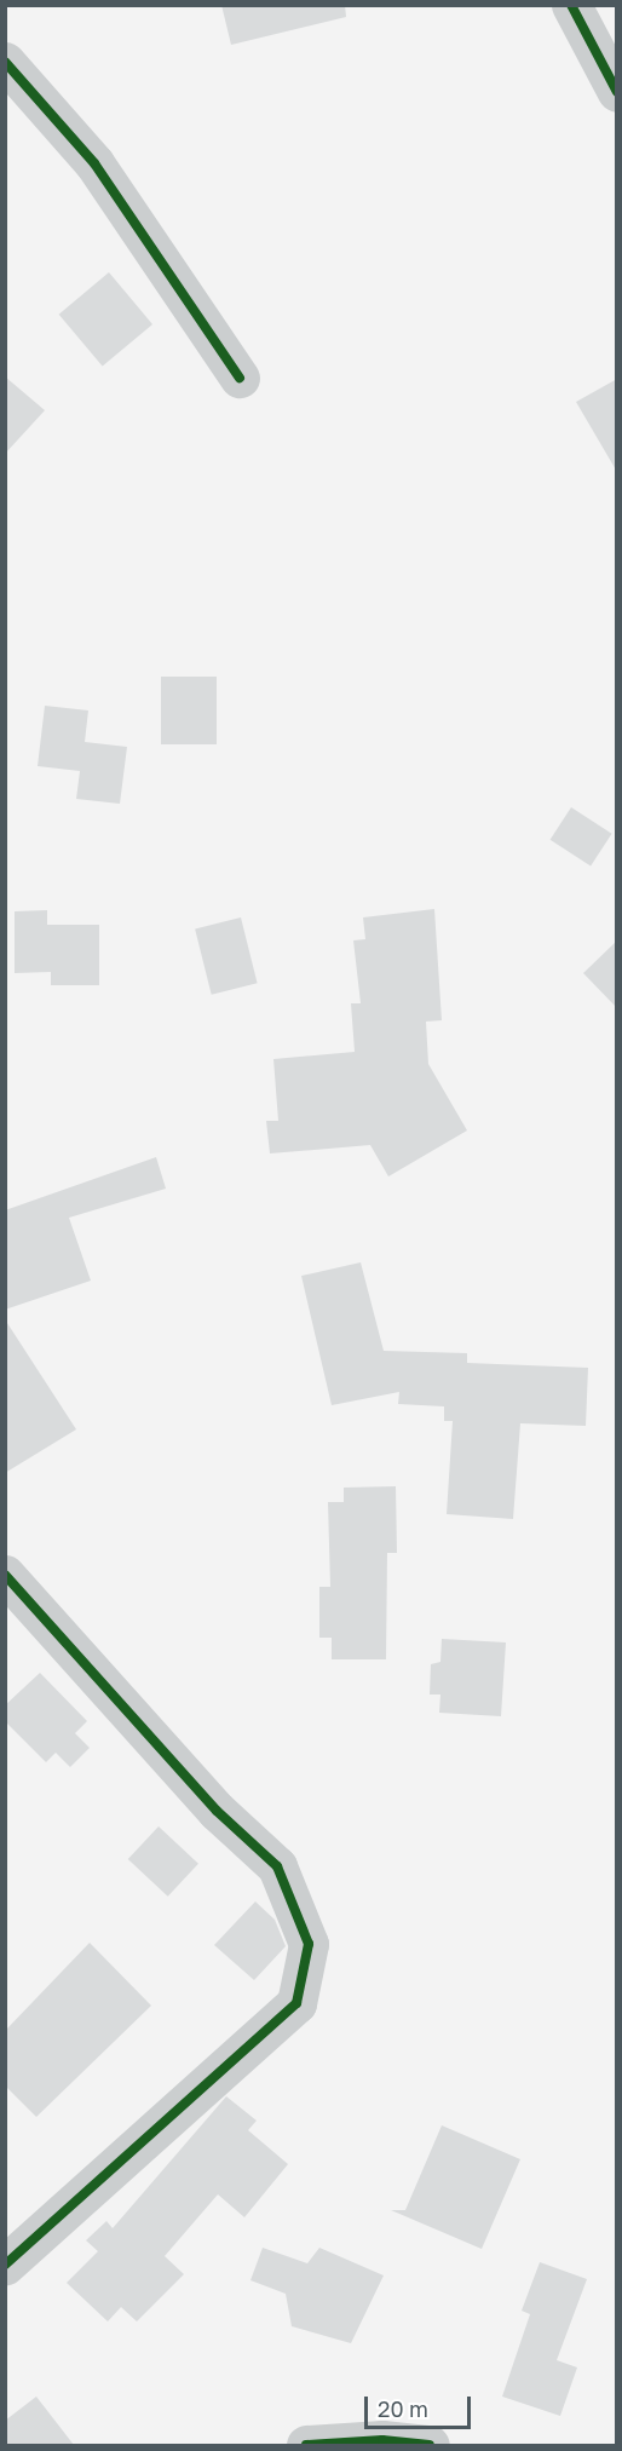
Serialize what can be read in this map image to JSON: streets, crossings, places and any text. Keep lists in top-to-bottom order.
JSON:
{
  "scale_bar": "20 m"
}
